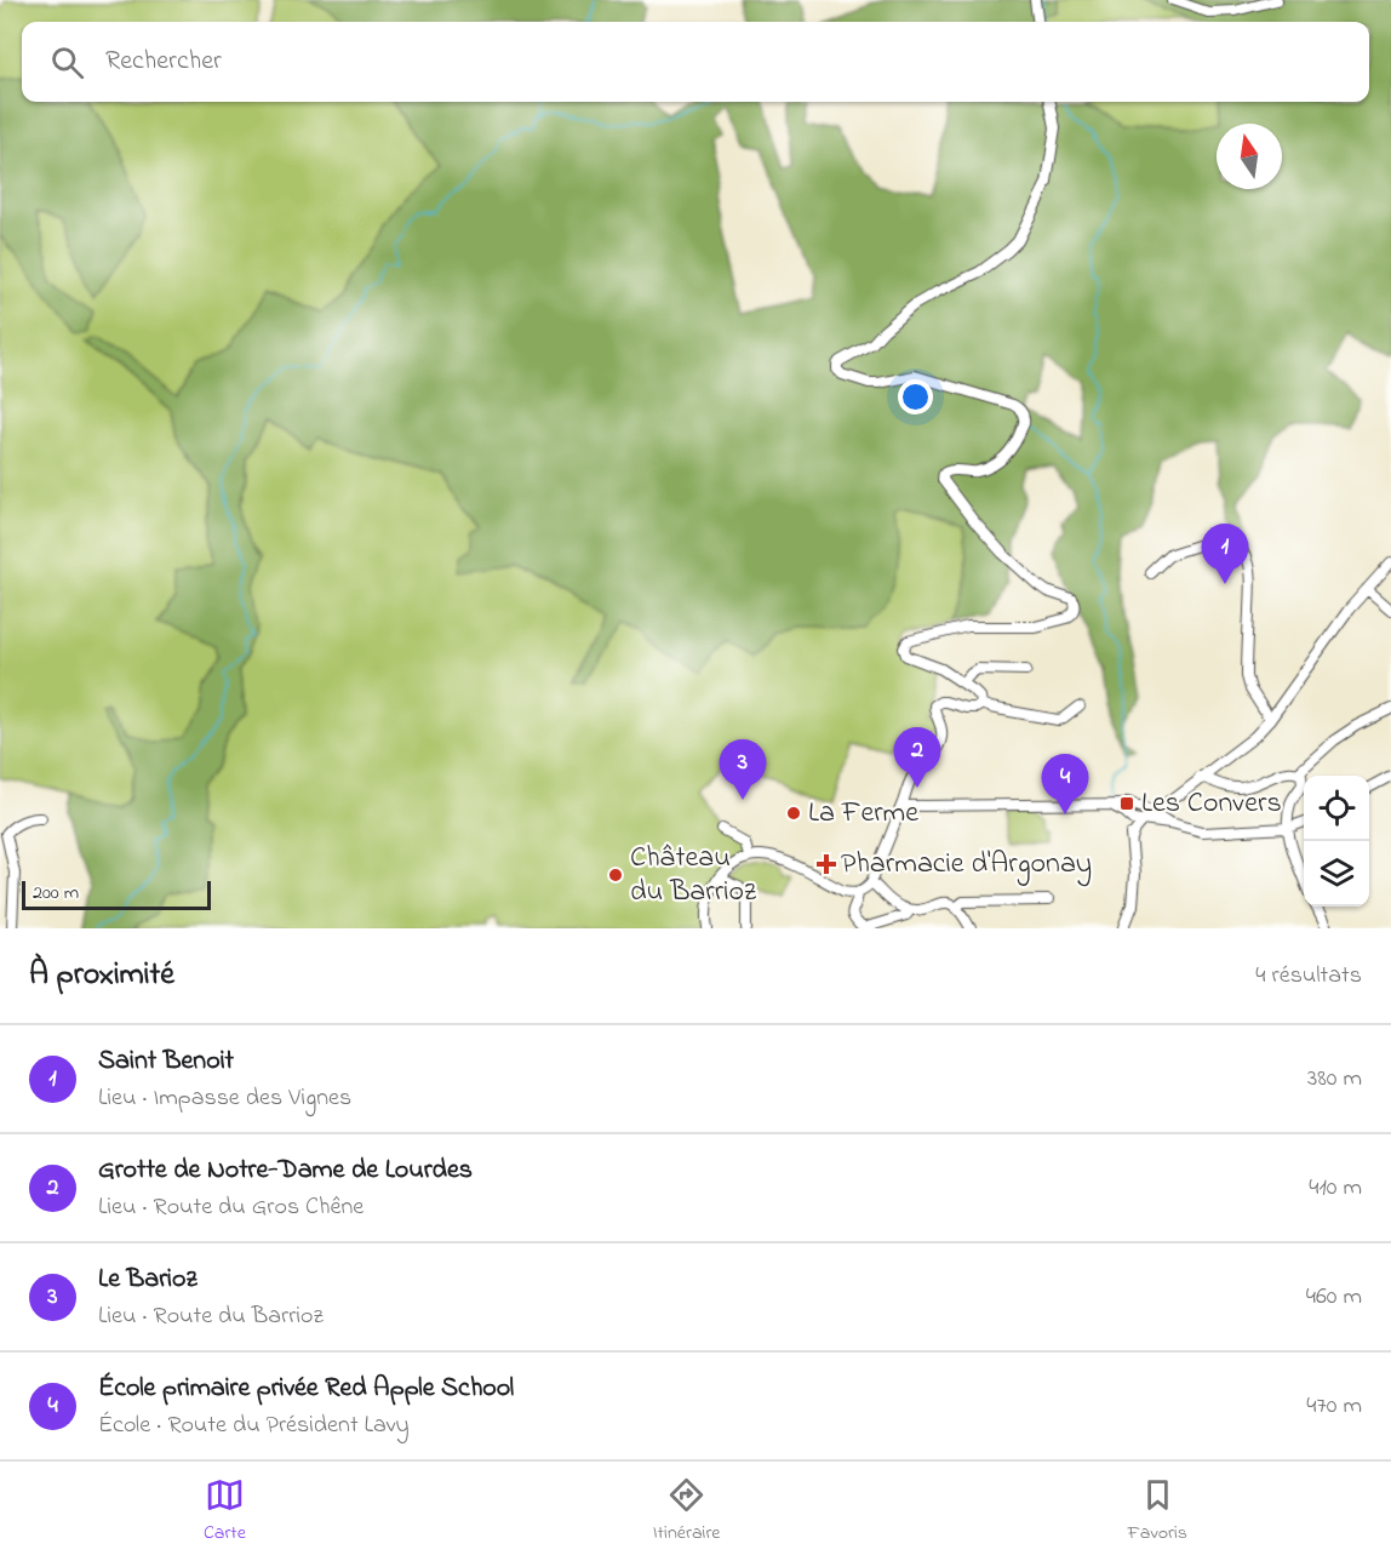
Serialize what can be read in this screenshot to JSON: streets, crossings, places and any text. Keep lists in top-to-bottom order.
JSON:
{
  "places": {
    "transit": ["Les Convers"],
    "other": ["La Ferme", "Château du Barrioz"],
    "health": ["Pharmacie d'Argonay"]
  },
  "scale_bar": "200 m",
  "north": "top",
  "page": {
    "search": "Rechercher",
    "pins": [
      "1",
      "2",
      "3",
      "4"
    ],
    "scale": "200 m",
    "heading": ["À proximité", "4 résultats"],
    "list": [
      {
        "mark": "1",
        "name": "Saint Benoit",
        "note": "Lieu · Impasse des Vignes",
        "value": "380 m"
      },
      {
        "mark": "2",
        "name": "Grotte de Notre-Dame de Lourdes",
        "note": "Lieu · Route du Gros Chêne",
        "value": "410 m"
      },
      {
        "mark": "3",
        "name": "Le Barioz",
        "note": "Lieu · Route du Barrioz",
        "value": "460 m"
      },
      {
        "mark": "4",
        "name": "École primaire privée Red Apple School",
        "note": "École · Route du Président Lavy",
        "value": "470 m"
      }
    ],
    "nav": ["Carte", "Itinéraire", "Favoris"]
  }
}
